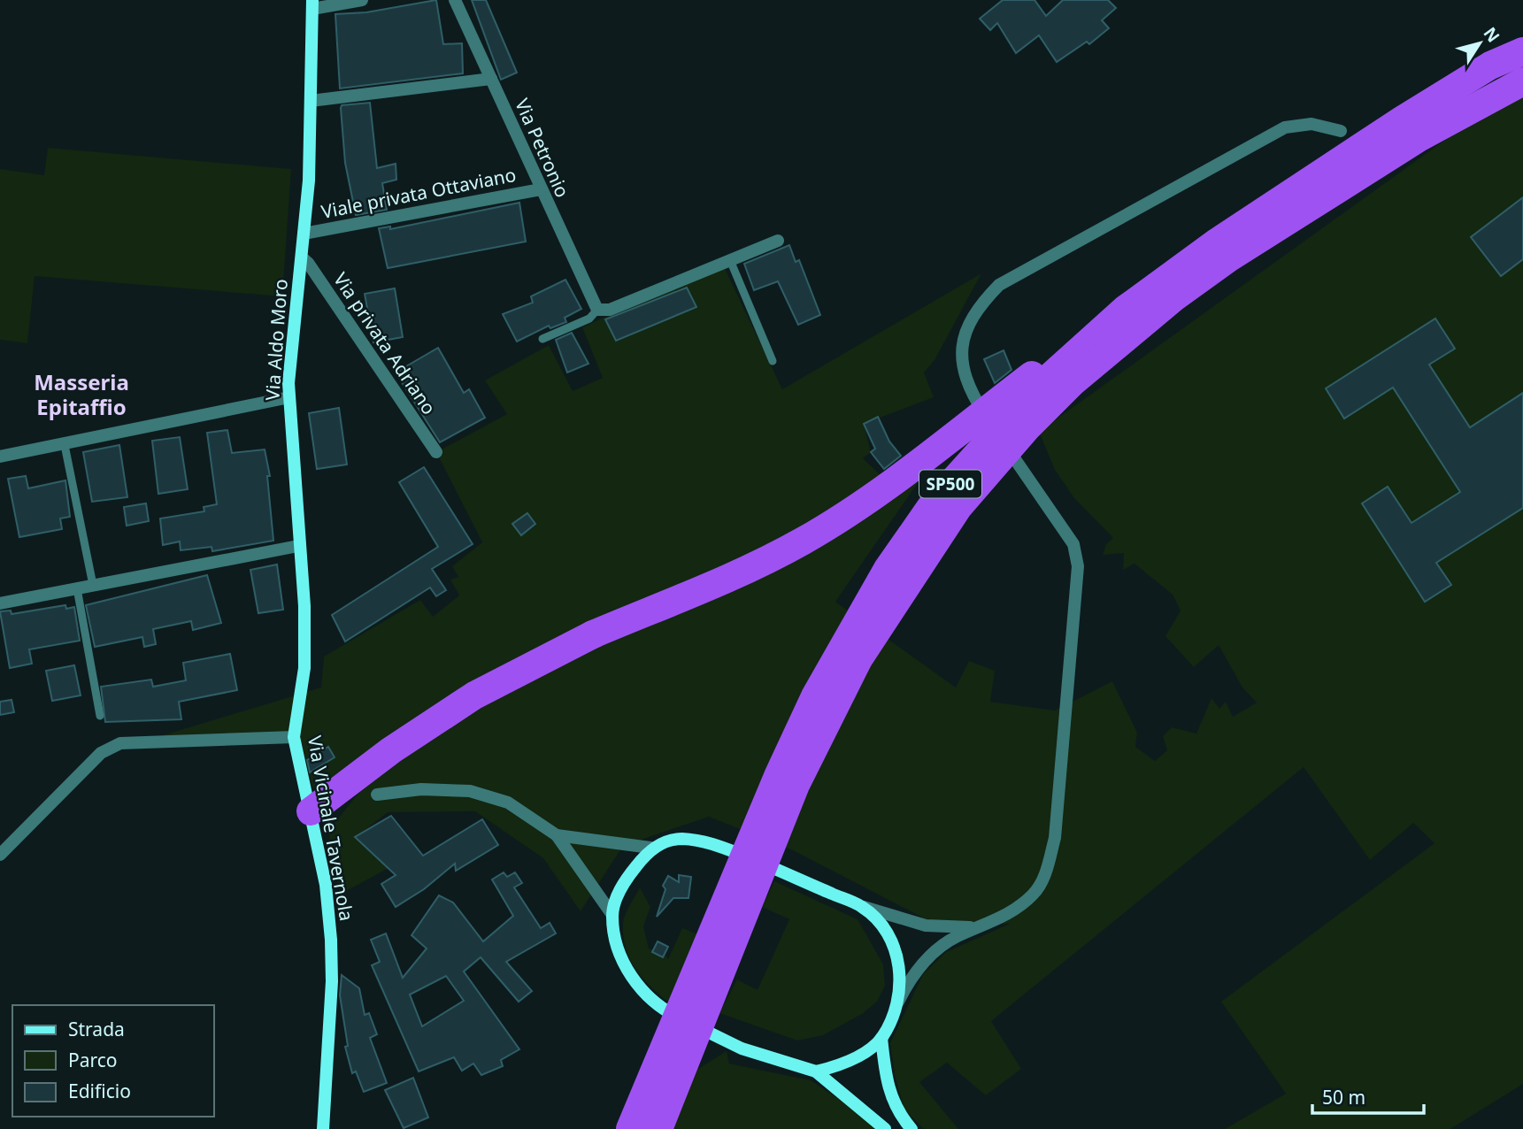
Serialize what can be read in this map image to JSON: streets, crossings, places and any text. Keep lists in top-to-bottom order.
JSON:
{
  "streets": {
    "highway": ["SP500"],
    "street": [
      "Via Petronio",
      "Viale privata Ottaviano",
      "Via Aldo Moro",
      "Via privata Adriano",
      "Via Vicinale Tavernola"
    ]
  },
  "crossings": [
    ["Via Petronio", "Viale privata Ottaviano"],
    ["Viale privata Ottaviano", "Via Aldo Moro"],
    ["Via Aldo Moro", "Via privata Adriano"],
    ["Via Aldo Moro", "Via Vicinale Tavernola"]
  ],
  "districts": ["Masseria Epitaffio"],
  "legend": ["Strada", "Parco", "Edificio"],
  "scale_bar": "50 m",
  "north": "top right"
}
